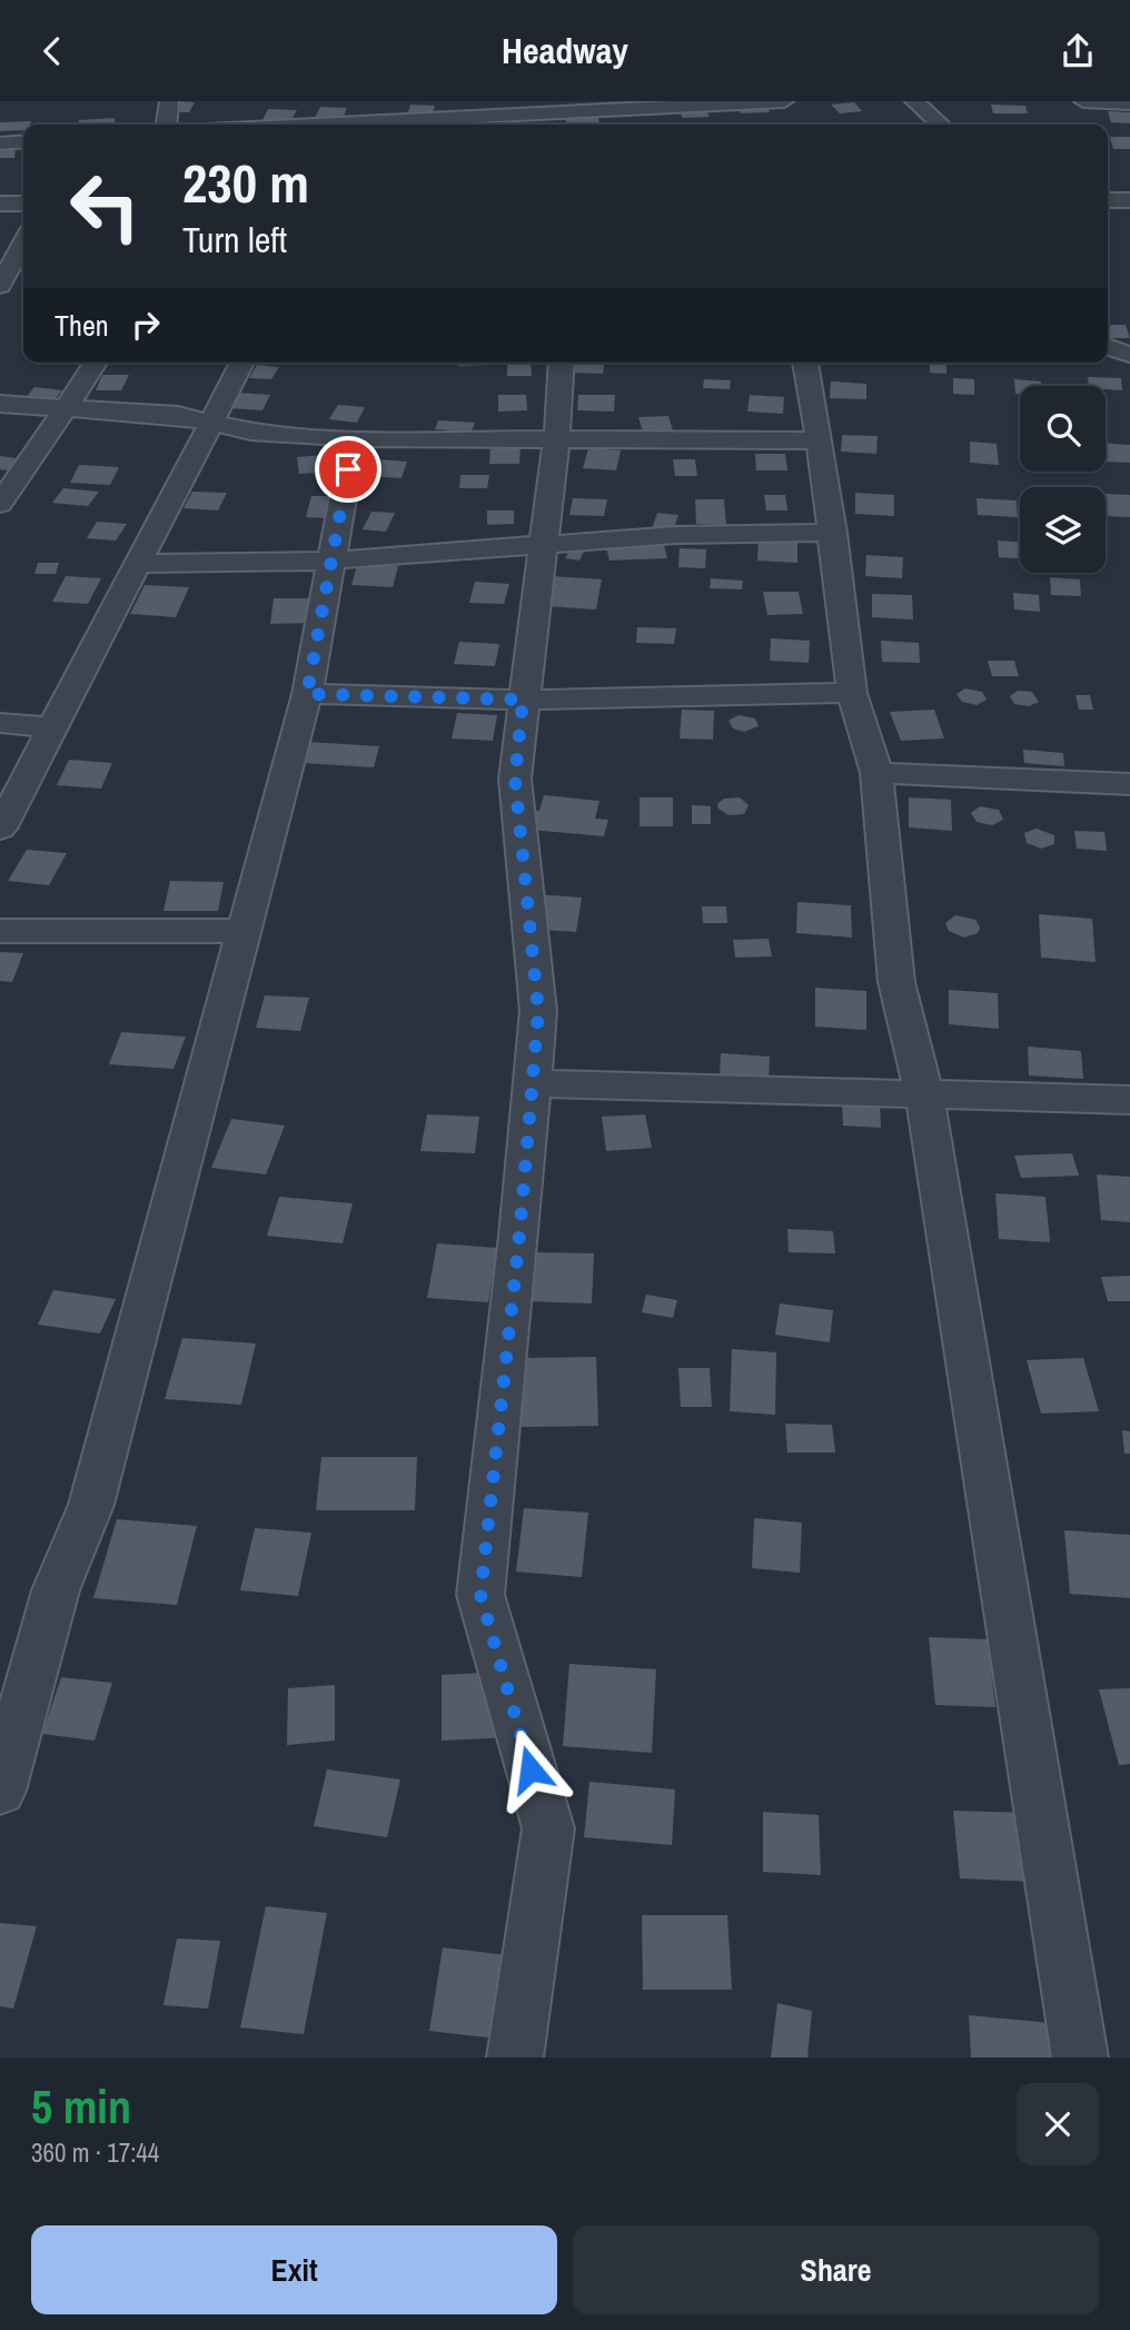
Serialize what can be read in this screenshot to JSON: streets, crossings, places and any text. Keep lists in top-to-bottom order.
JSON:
{
  "page": {
    "header": "Headway",
    "turn": ["230 m", "Turn left"],
    "then": "Then",
    "heading": ["5 min", "360 m · 17:44"],
    "buttons": ["Exit", "Share"]
  }
}
